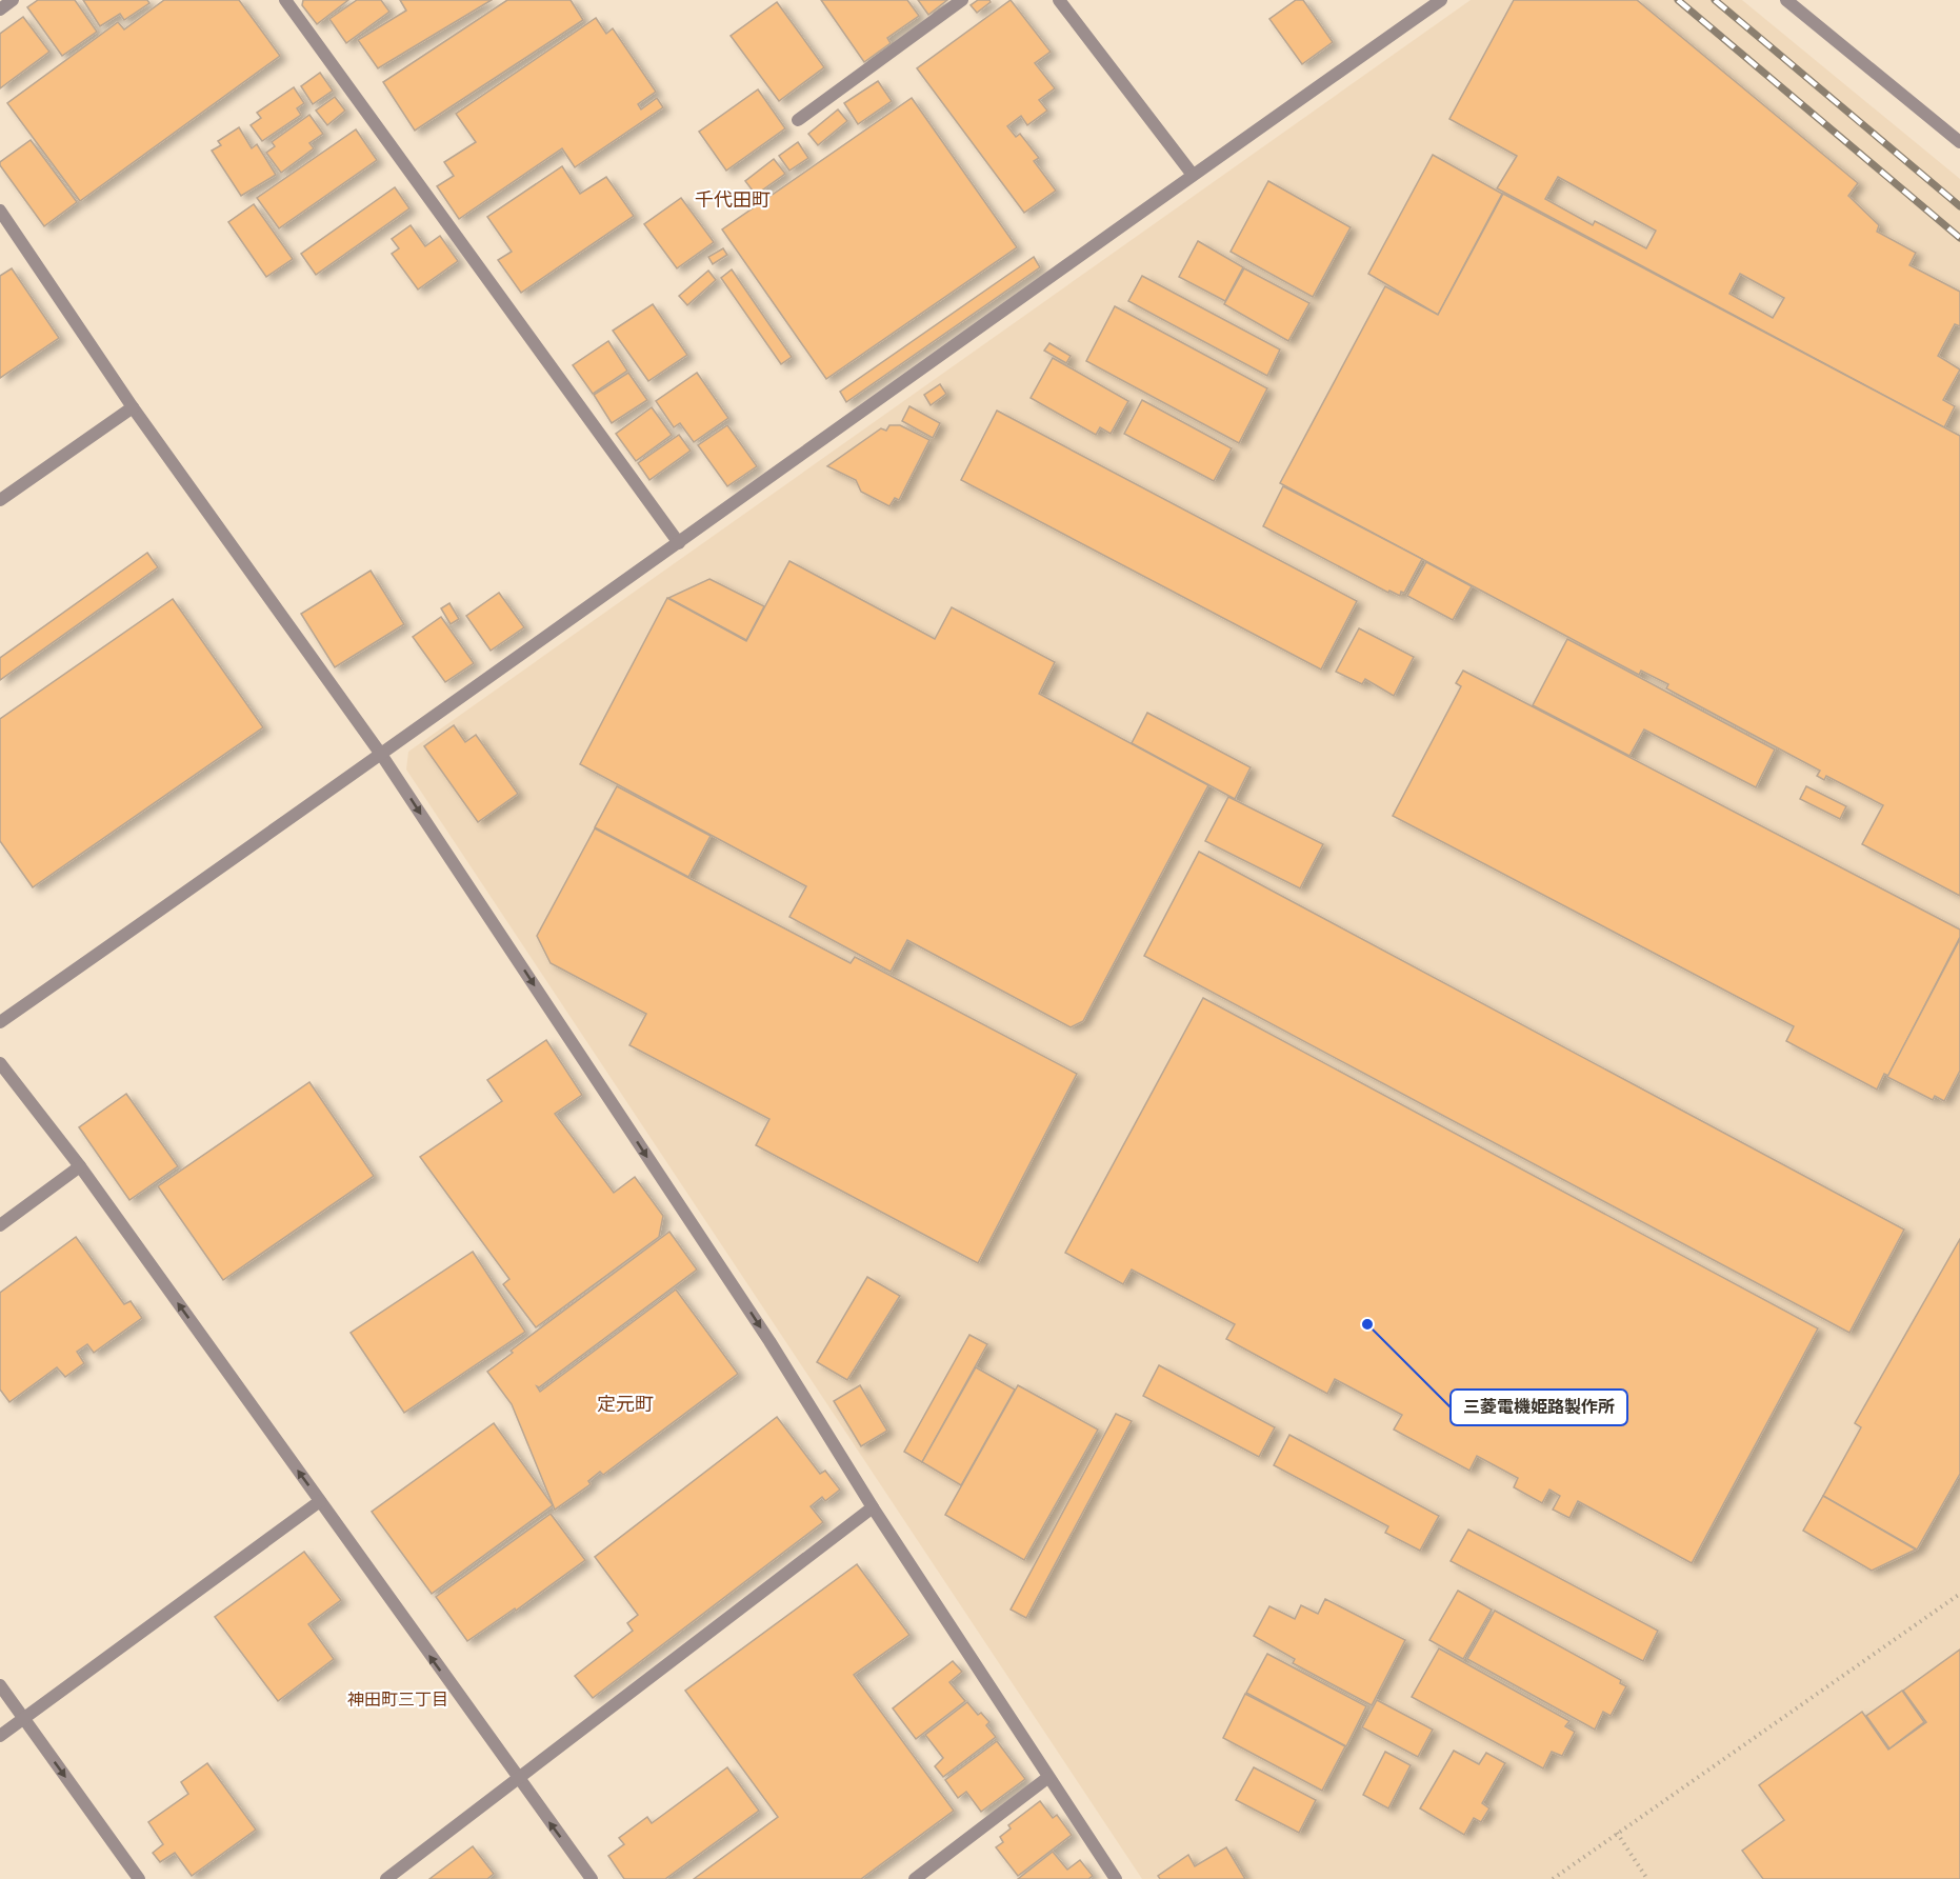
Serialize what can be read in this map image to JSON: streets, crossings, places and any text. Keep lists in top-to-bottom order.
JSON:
{
  "districts": ["千代田町", "定元町", "神田町三丁目"],
  "places": ["三菱電機姫路製作所"]
}
